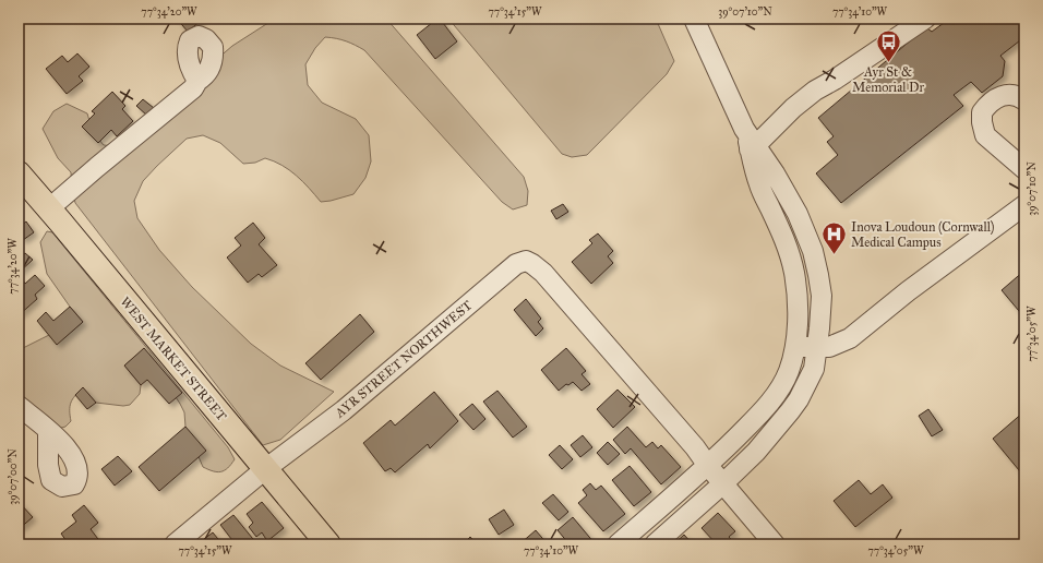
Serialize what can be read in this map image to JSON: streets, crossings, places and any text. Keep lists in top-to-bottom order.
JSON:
{
  "streets": {
    "main road": ["WEST MARKET STREET"],
    "street": ["AYR STREET NORTHWEST"]
  },
  "crossings": [
    ["WEST MARKET STREET", "AYR STREET NORTHWEST"]
  ],
  "places": {
    "bus stop": ["Ayr St & Memorial Dr"],
    "hospital": ["Inova Loudoun (Cornwall) Medical Campus"]
  },
  "coordinates": [
    "77°34'20\"W",
    "77°34'15\"W",
    "39°07'10\"N",
    "77°34'10\"W",
    "77°34'05\"W",
    "39°07'00\"N"
  ]
}
